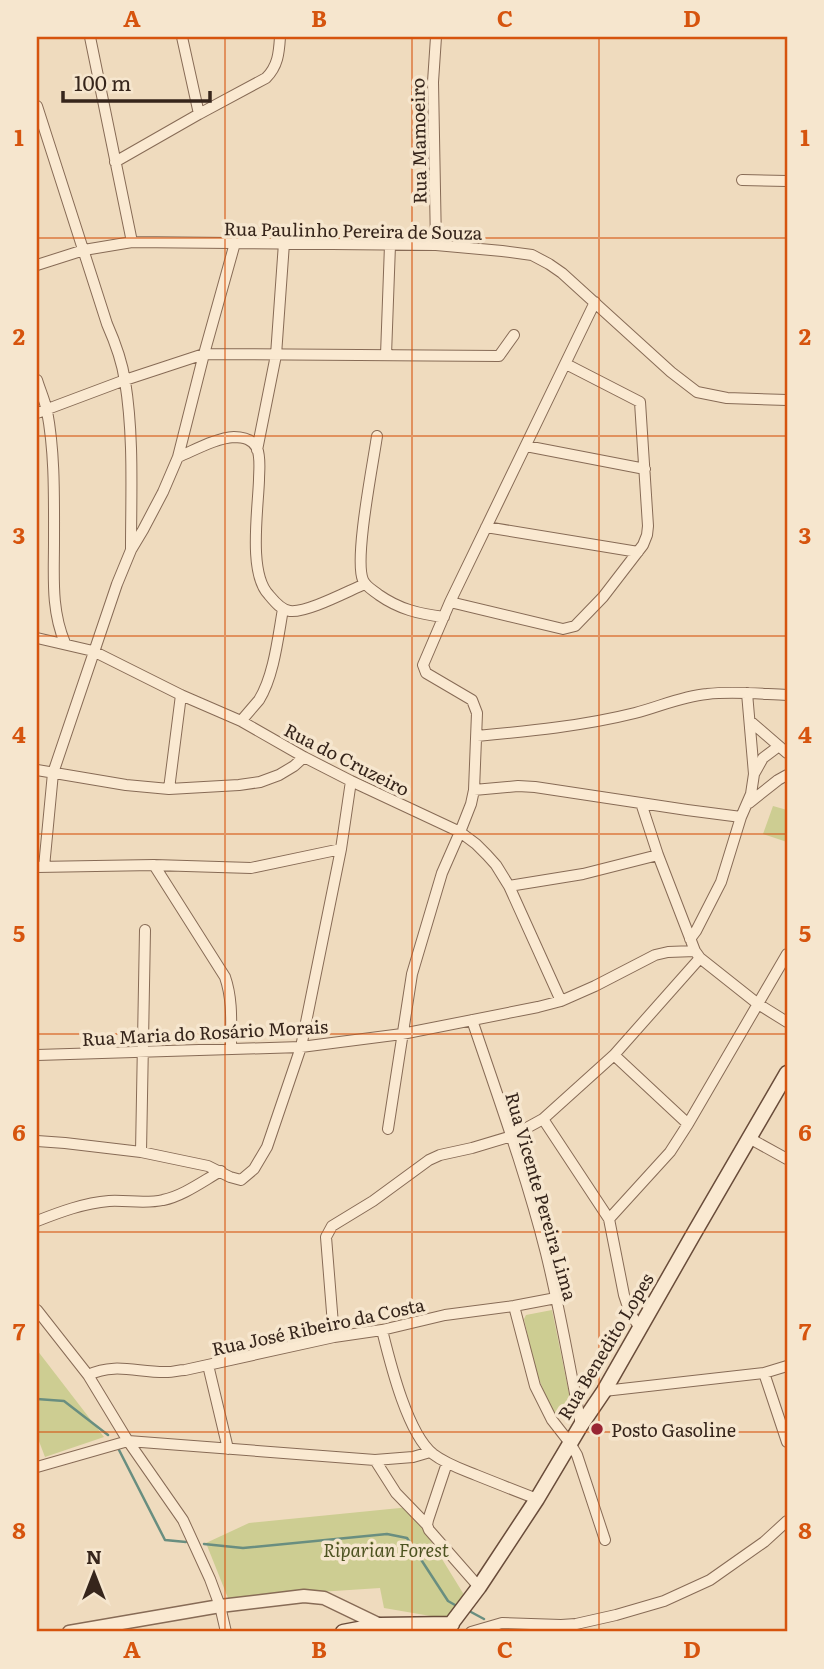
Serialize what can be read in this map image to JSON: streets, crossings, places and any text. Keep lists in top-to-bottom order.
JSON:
{
  "streets": {
    "main road": ["Rua Benedito Lopes"],
    "street": [
      "Rua Mamoeiro",
      "Rua Paulinho Pereira de Souza",
      "Rua do Cruzeiro",
      "Rua Maria do Rosário Morais",
      "Rua Vicente Pereira Lima",
      "Rua José Ribeiro da Costa"
    ]
  },
  "crossings": [
    ["Rua Mamoeiro", "Rua Paulinho Pereira de Souza"],
    ["Rua do Cruzeiro", "Rua Maria do Rosário Morais"],
    ["Rua Maria do Rosário Morais", "Rua Vicente Pereira Lima"],
    ["Rua Vicente Pereira Lima", "Rua José Ribeiro da Costa"],
    ["Rua Vicente Pereira Lima", "Rua Benedito Lopes"]
  ],
  "parks": ["Riparian Forest"],
  "places": ["Posto Gasoline"],
  "scale_bar": "100 m",
  "north": "top",
  "grid": {
    "columns": [
      "A",
      "B",
      "C",
      "D"
    ],
    "rows": [
      "1",
      "2",
      "3",
      "4",
      "5",
      "6",
      "7",
      "8"
    ]
  }
}
